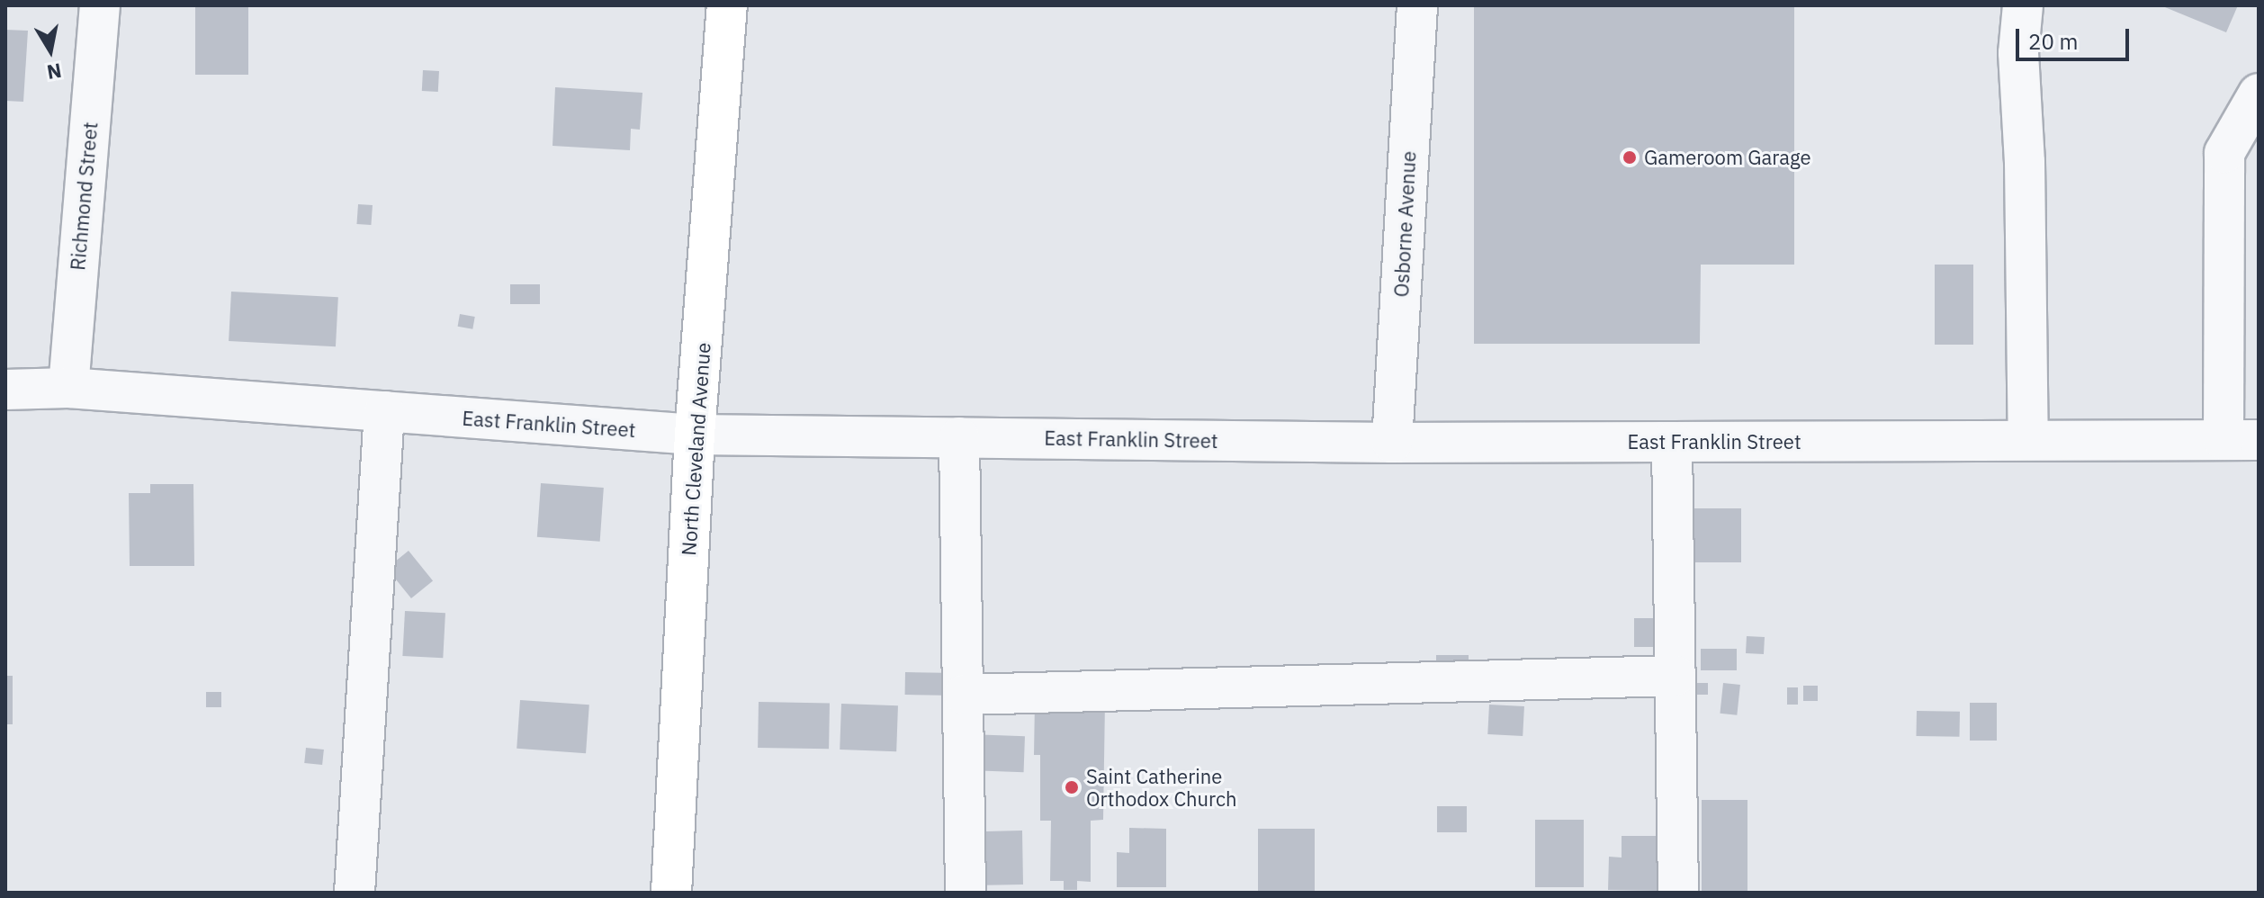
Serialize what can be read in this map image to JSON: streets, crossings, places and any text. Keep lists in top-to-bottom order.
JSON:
{
  "streets": {
    "main road": ["North Cleveland Avenue"],
    "street": ["Richmond Street", "Osborne Avenue", "East Franklin Street"]
  },
  "crossings": [
    ["Richmond Street", "East Franklin Street"],
    ["Osborne Avenue", "East Franklin Street"],
    ["East Franklin Street", "North Cleveland Avenue"]
  ],
  "places": ["Gameroom Garage", "Saint Catherine Orthodox Church"],
  "scale_bar": "20 m",
  "north": "bottom"
}
